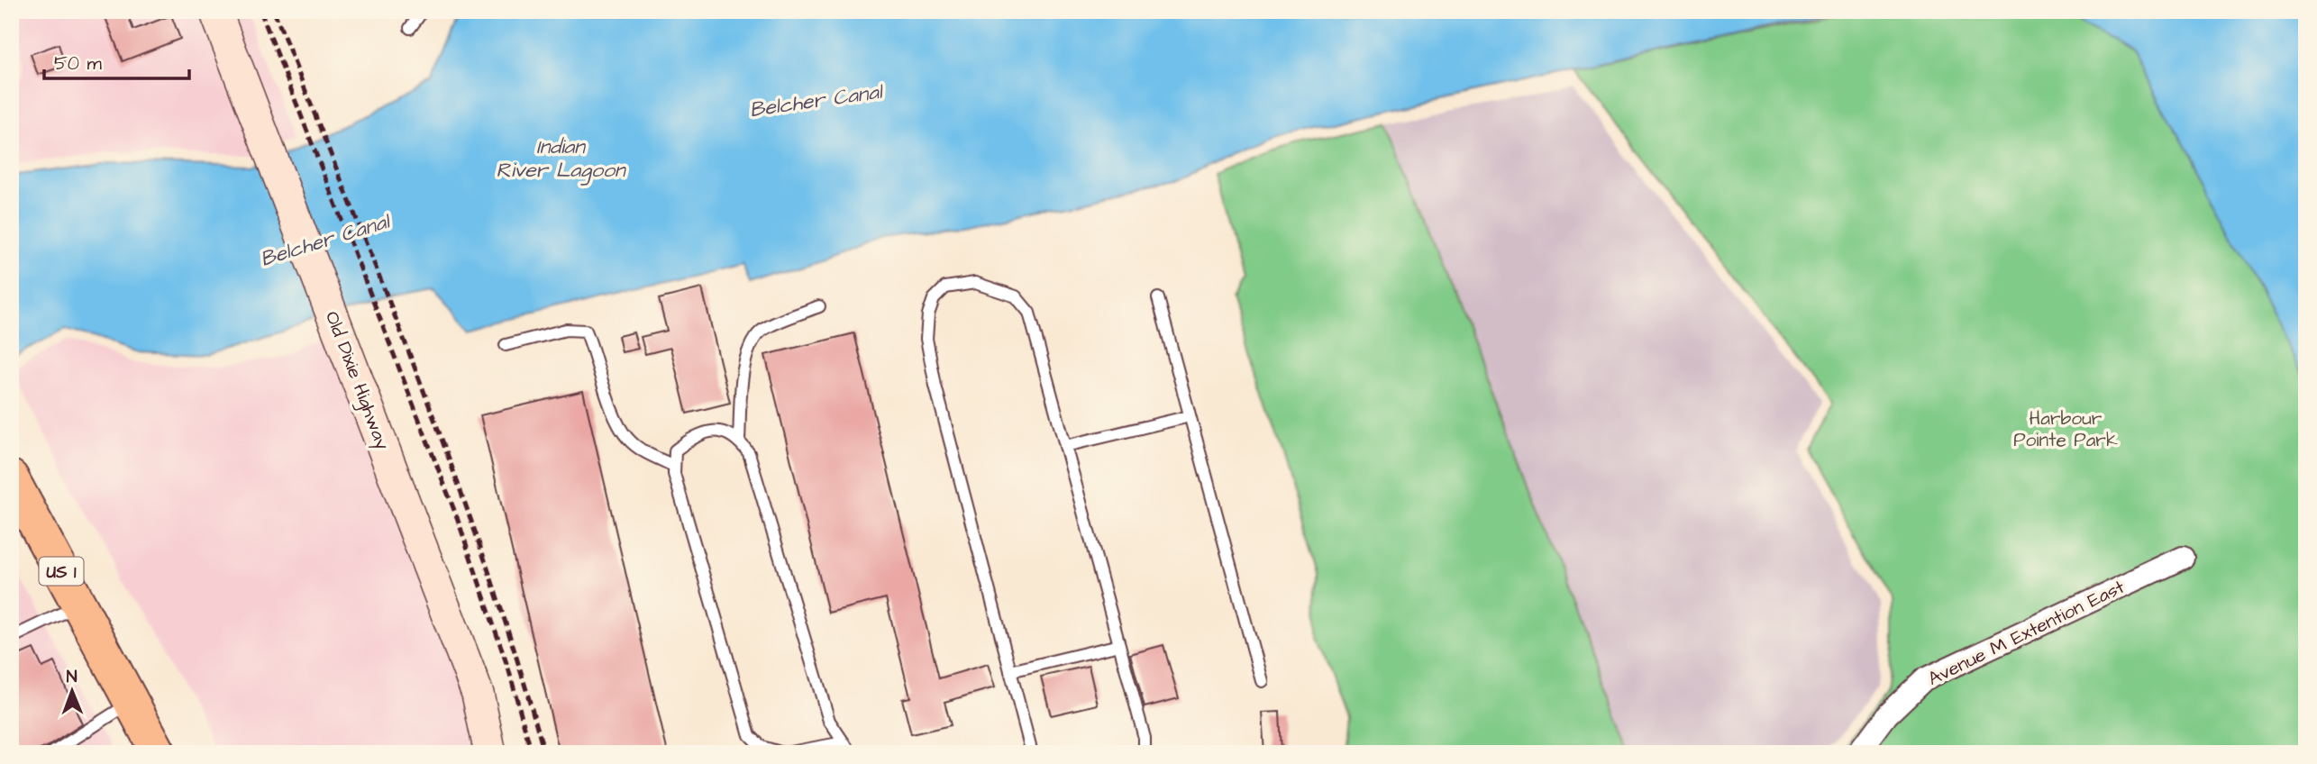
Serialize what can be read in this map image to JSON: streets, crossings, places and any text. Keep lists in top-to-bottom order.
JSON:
{
  "streets": {
    "main road": ["US 1"],
    "street": ["Old Dixie Highway", "Avenue M Extention East"]
  },
  "water": ["Belcher Canal", "Indian River Lagoon"],
  "parks": ["Harbour Pointe Park"],
  "scale_bar": "50 m",
  "north": "top"
}
